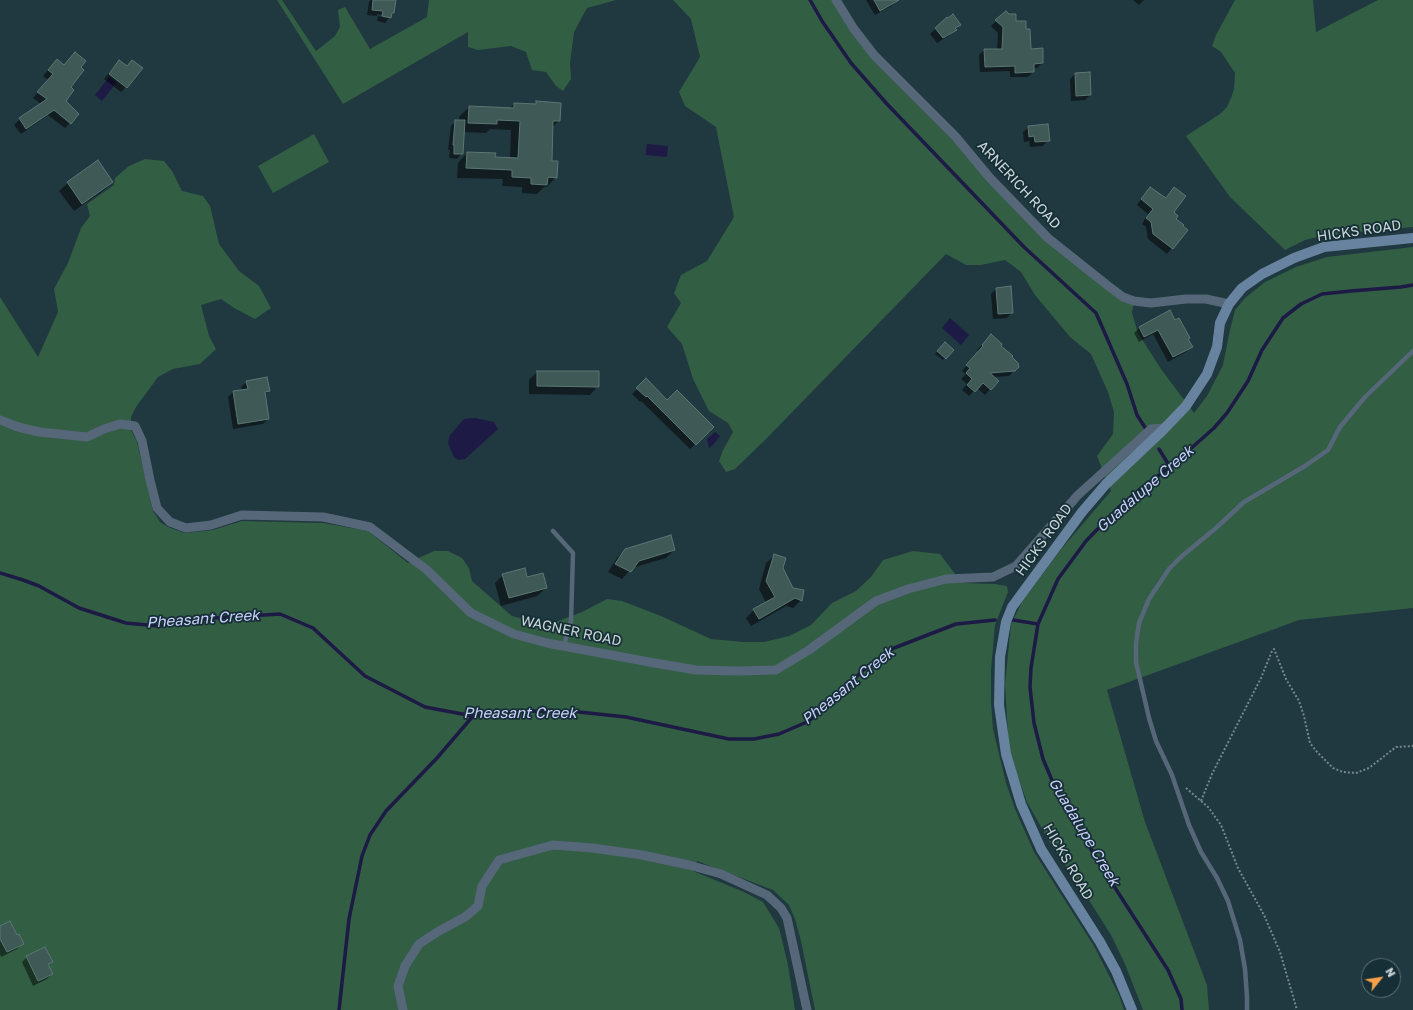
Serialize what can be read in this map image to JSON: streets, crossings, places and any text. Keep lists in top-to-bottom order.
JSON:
{
  "streets": {
    "street": ["ARNERICH ROAD", "HICKS ROAD", "WAGNER ROAD"]
  },
  "crossings": [
    ["ARNERICH ROAD", "HICKS ROAD"],
    ["HICKS ROAD", "WAGNER ROAD"]
  ],
  "water": ["Guadalupe Creek", "Pheasant Creek"],
  "north": "top right"
}
